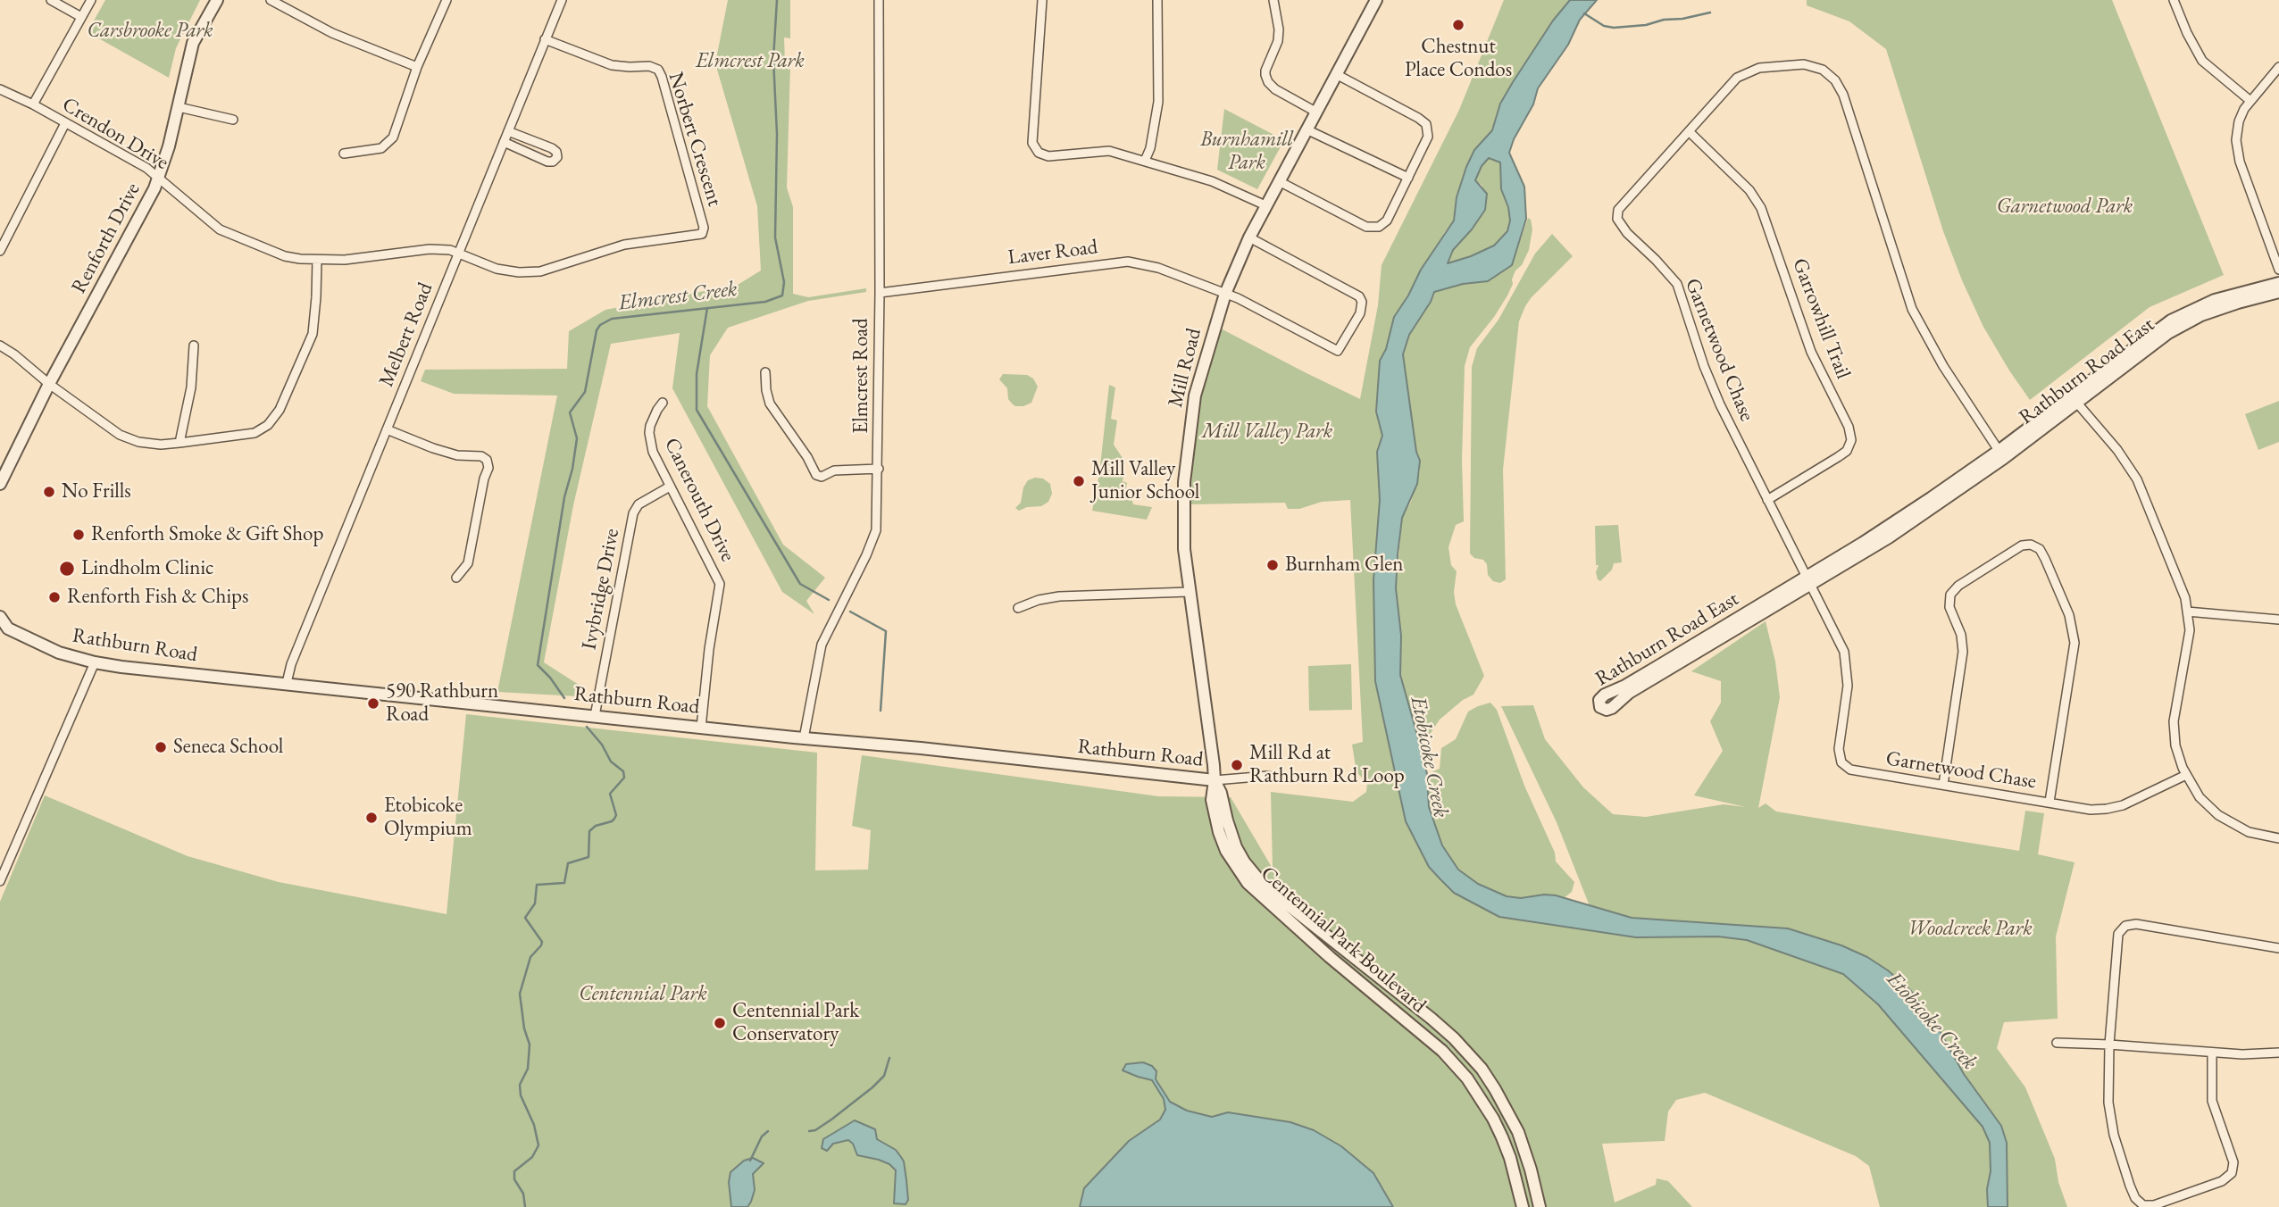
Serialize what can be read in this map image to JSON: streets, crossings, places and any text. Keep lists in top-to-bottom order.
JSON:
{
  "streets": {
    "street": [
      "Crendon Drive",
      "Norbert Crescent",
      "Renforth Drive",
      "Laver Road",
      "Garrowhill Trail",
      "Melbert Road",
      "Garnetwood Chase",
      "Mill Road",
      "Rathburn Road East",
      "Elmcrest Road",
      "Canerouth Drive",
      "Ivybridge Drive",
      "Rathburn Road",
      "Centennial Park Boulevard"
    ]
  },
  "crossings": [
    ["Crendon Drive", "Norbert Crescent"],
    ["Crendon Drive", "Renforth Drive"],
    ["Crendon Drive", "Melbert Road"],
    ["Norbert Crescent", "Melbert Road"],
    ["Laver Road", "Mill Road"],
    ["Laver Road", "Elmcrest Road"],
    ["Garrowhill Trail", "Garnetwood Chase"],
    ["Melbert Road", "Rathburn Road"],
    ["Garnetwood Chase", "Rathburn Road East"],
    ["Mill Road", "Rathburn Road"],
    ["Mill Road", "Centennial Park Boulevard"],
    ["Elmcrest Road", "Rathburn Road"],
    ["Canerouth Drive", "Ivybridge Drive"],
    ["Canerouth Drive", "Rathburn Road"],
    ["Ivybridge Drive", "Rathburn Road"],
    ["Rathburn Road", "Centennial Park Boulevard"]
  ],
  "water": ["Elmcrest Creek", "Etobicoke Creek"],
  "parks": [
    "Carsbrooke Park",
    "Elmcrest Park",
    "Burnhamill Park",
    "Garnetwood Park",
    "Mill Valley Park",
    "Woodcreek Park",
    "Centennial Park"
  ],
  "places": [
    "Chestnut Place Condos",
    "Mill Valley Junior School",
    "No Frills",
    "Renforth Smoke & Gift Shop",
    "Burnham Glen",
    "Lindholm Clinic",
    "Renforth Fish & Chips",
    "590 Rathburn Road",
    "Seneca School",
    "Mill Rd at Rathburn Rd Loop",
    "Etobicoke Olympium",
    "Centennial Park Conservatory"
  ]
}
